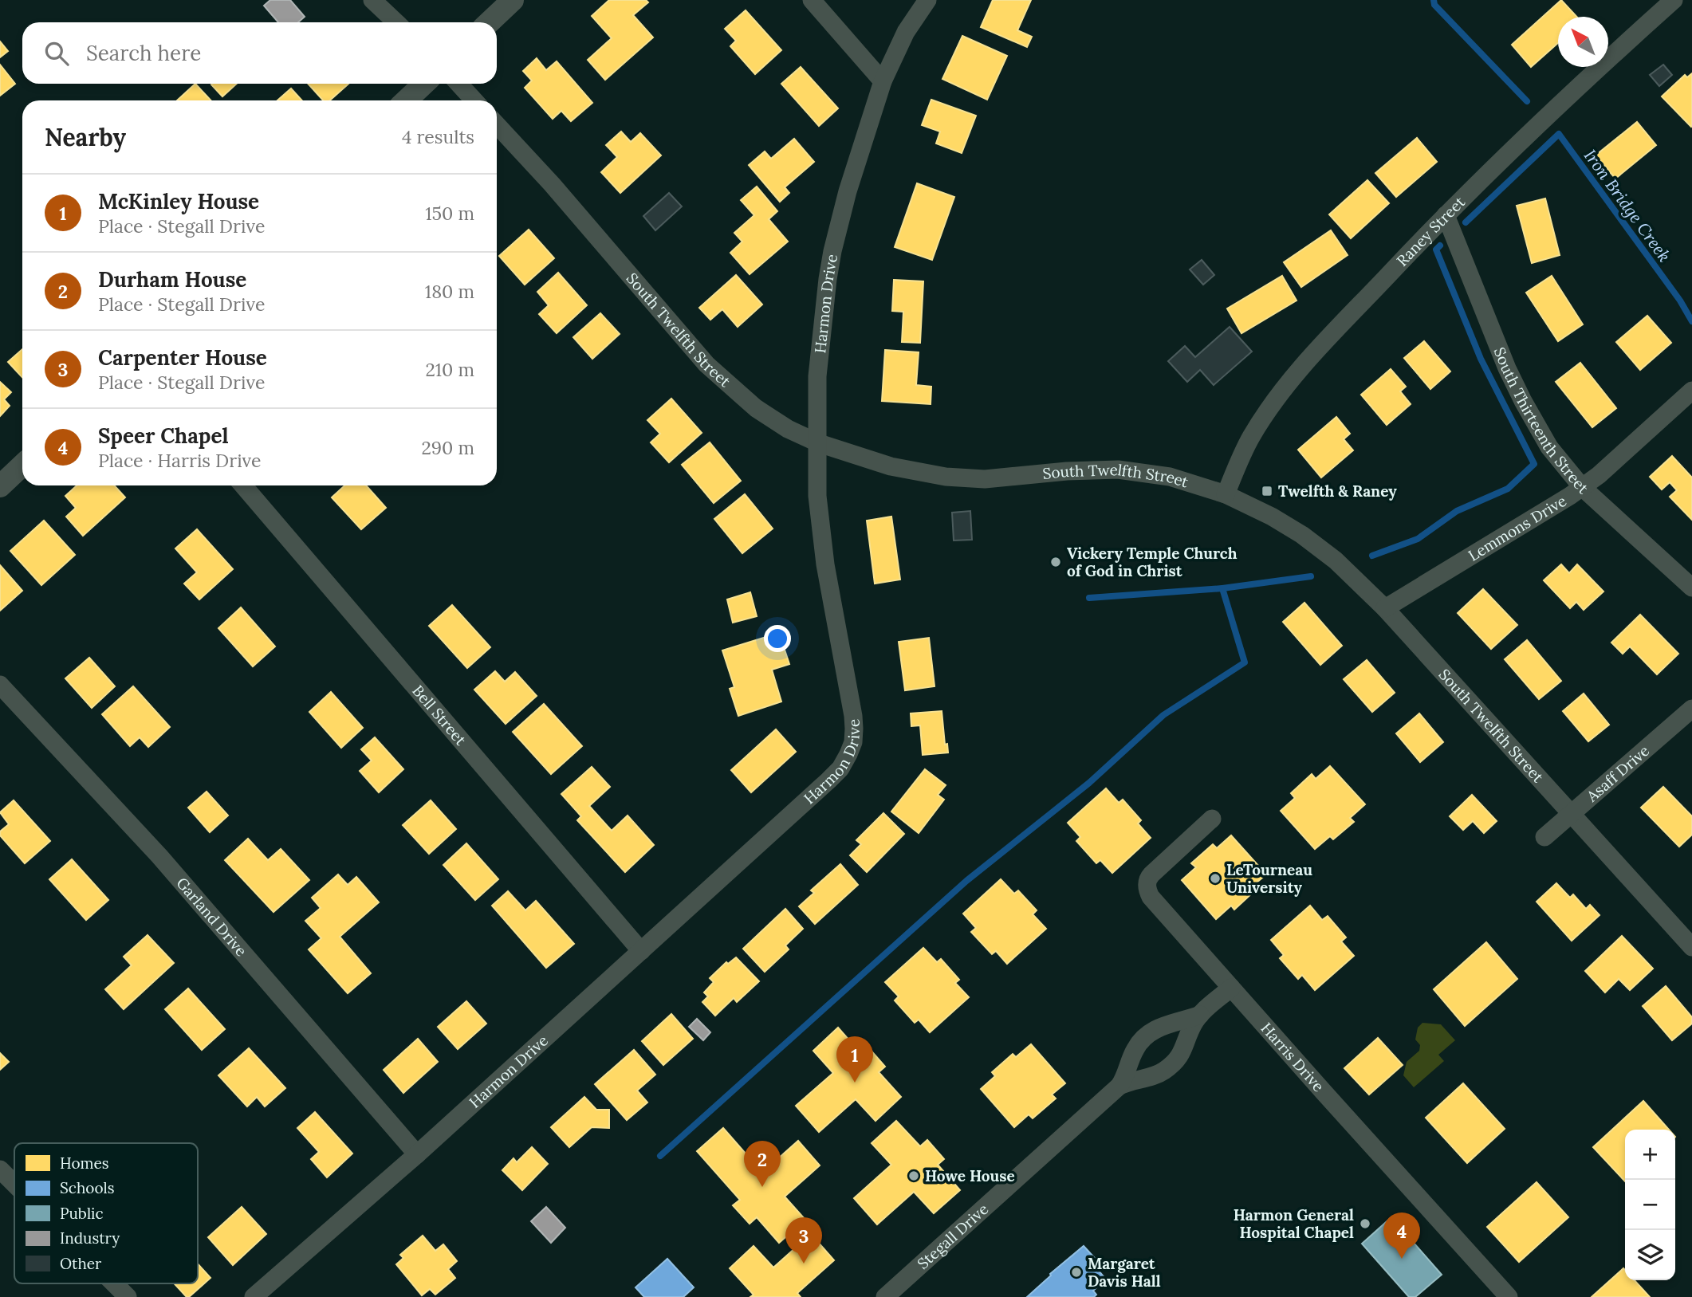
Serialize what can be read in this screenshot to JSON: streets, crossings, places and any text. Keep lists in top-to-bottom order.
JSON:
{
  "streets": {
    "street": [
      "Raney Street",
      "Harmon Drive",
      "South Twelfth Street",
      "South Thirteenth Street",
      "Lemmons Drive",
      "Bell Street",
      "Asaff Drive",
      "Garland Drive",
      "Harris Drive",
      "Stegall Drive"
    ]
  },
  "crossings": [
    ["Raney Street", "South Twelfth Street"],
    ["Raney Street", "South Thirteenth Street"],
    ["Harmon Drive", "South Twelfth Street"],
    ["Harmon Drive", "Bell Street"],
    ["Harmon Drive", "Garland Drive"],
    ["South Twelfth Street", "Lemmons Drive"],
    ["South Twelfth Street", "Asaff Drive"],
    ["South Thirteenth Street", "Lemmons Drive"],
    ["Harris Drive", "Stegall Drive"]
  ],
  "water": ["Iron Bridge Creek"],
  "places": {
    "transit": ["Twelfth & Raney"],
    "other": [
      "Vickery Temple Church of God in Christ",
      "LeTourneau University",
      "Howe House",
      "Harmon General Hospital Chapel",
      "Margaret Davis Hall"
    ]
  },
  "legend": [
    "Homes",
    "Schools",
    "Public",
    "Industry",
    "Other"
  ],
  "north": "top left",
  "page": {
    "search": "Search here",
    "heading": ["Nearby", "4 results"],
    "list": [
      {
        "mark": "1",
        "name": "McKinley House",
        "note": "Place · Stegall Drive",
        "value": "150 m"
      },
      {
        "mark": "2",
        "name": "Durham House",
        "note": "Place · Stegall Drive",
        "value": "180 m"
      },
      {
        "mark": "3",
        "name": "Carpenter House",
        "note": "Place · Stegall Drive",
        "value": "210 m"
      },
      {
        "mark": "4",
        "name": "Speer Chapel",
        "note": "Place · Harris Drive",
        "value": "290 m"
      }
    ],
    "pins": [
      "1",
      "2",
      "4",
      "3"
    ],
    "map_buttons": ["+", "−"]
  }
}
